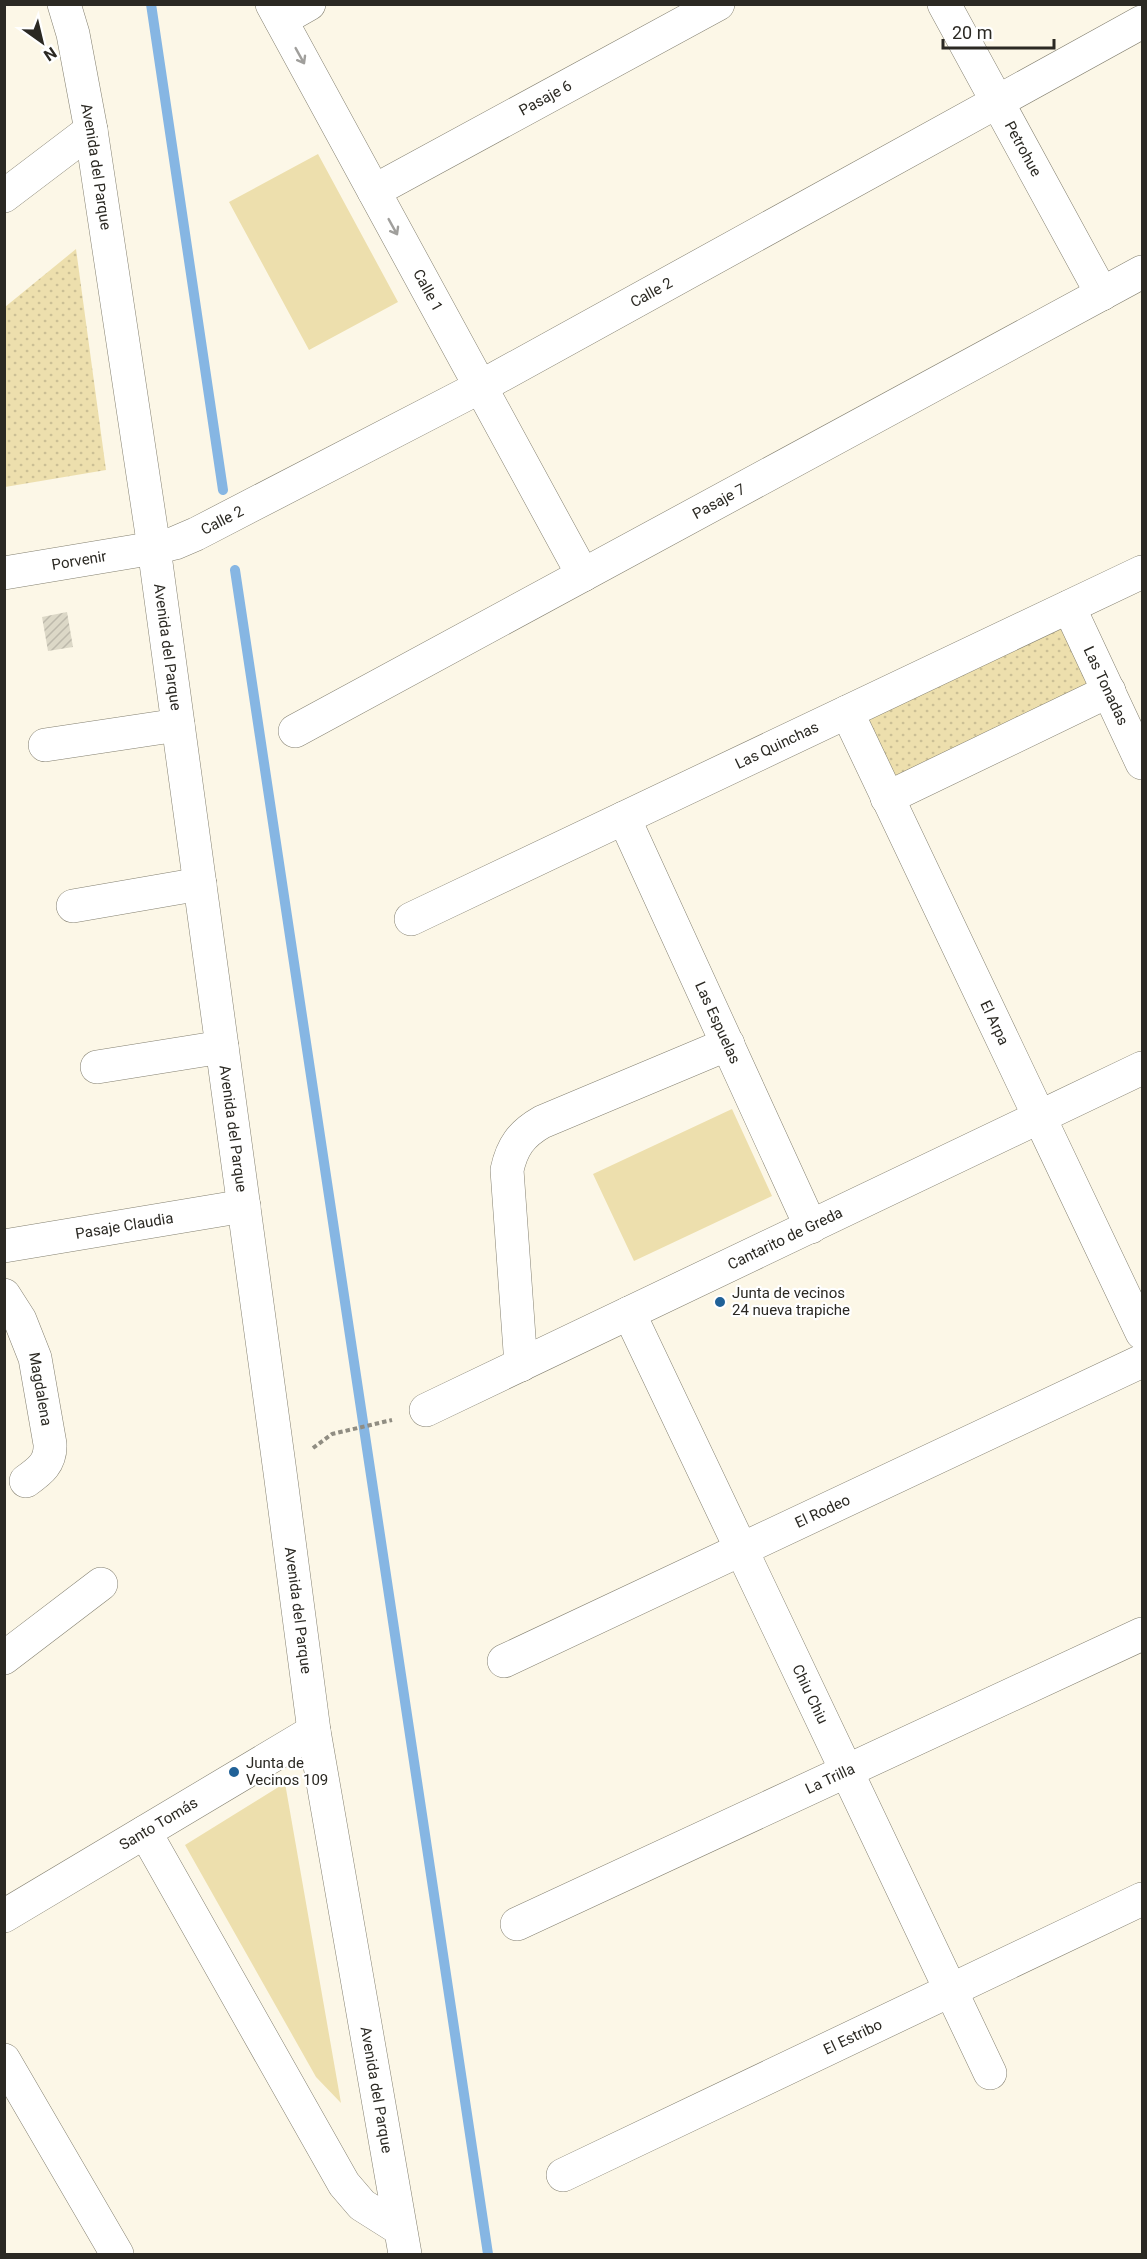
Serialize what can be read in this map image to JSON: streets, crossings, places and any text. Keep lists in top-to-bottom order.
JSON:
{
  "streets": {
    "street": [
      "Pasaje 6",
      "Petrohue",
      "Avenida del Parque",
      "Calle 1",
      "Calle 2",
      "Pasaje 7",
      "Porvenir",
      "Las Tonadas",
      "Las Quinchas",
      "Las Espuelas",
      "El Arpa",
      "Pasaje Claudia",
      "Cantarito de Greda",
      "Magdalena",
      "El Rodeo",
      "Chiu Chiu",
      "La Trilla",
      "Santo Tomás",
      "El Estribo"
    ]
  },
  "crossings": [
    ["Pasaje 6", "Calle 1"],
    ["Petrohue", "Calle 2"],
    ["Petrohue", "Pasaje 7"],
    ["Avenida del Parque", "Calle 2"],
    ["Avenida del Parque", "Porvenir"],
    ["Avenida del Parque", "Pasaje Claudia"],
    ["Avenida del Parque", "Santo Tomás"],
    ["Calle 1", "Calle 2"],
    ["Calle 1", "Pasaje 7"],
    ["Calle 2", "Porvenir"],
    ["Las Tonadas", "Las Quinchas"],
    ["Las Quinchas", "Las Espuelas"],
    ["Las Quinchas", "El Arpa"],
    ["Las Espuelas", "Cantarito de Greda"],
    ["El Arpa", "Cantarito de Greda"],
    ["Cantarito de Greda", "Chiu Chiu"],
    ["El Rodeo", "Chiu Chiu"],
    ["Chiu Chiu", "La Trilla"],
    ["Chiu Chiu", "El Estribo"]
  ],
  "one_way": ["Calle 1"],
  "places": ["Junta de vecinos 24 nueva trapiche", "Junta de Vecinos 109"],
  "scale_bar": "20 m",
  "north": "bottom right"
}
